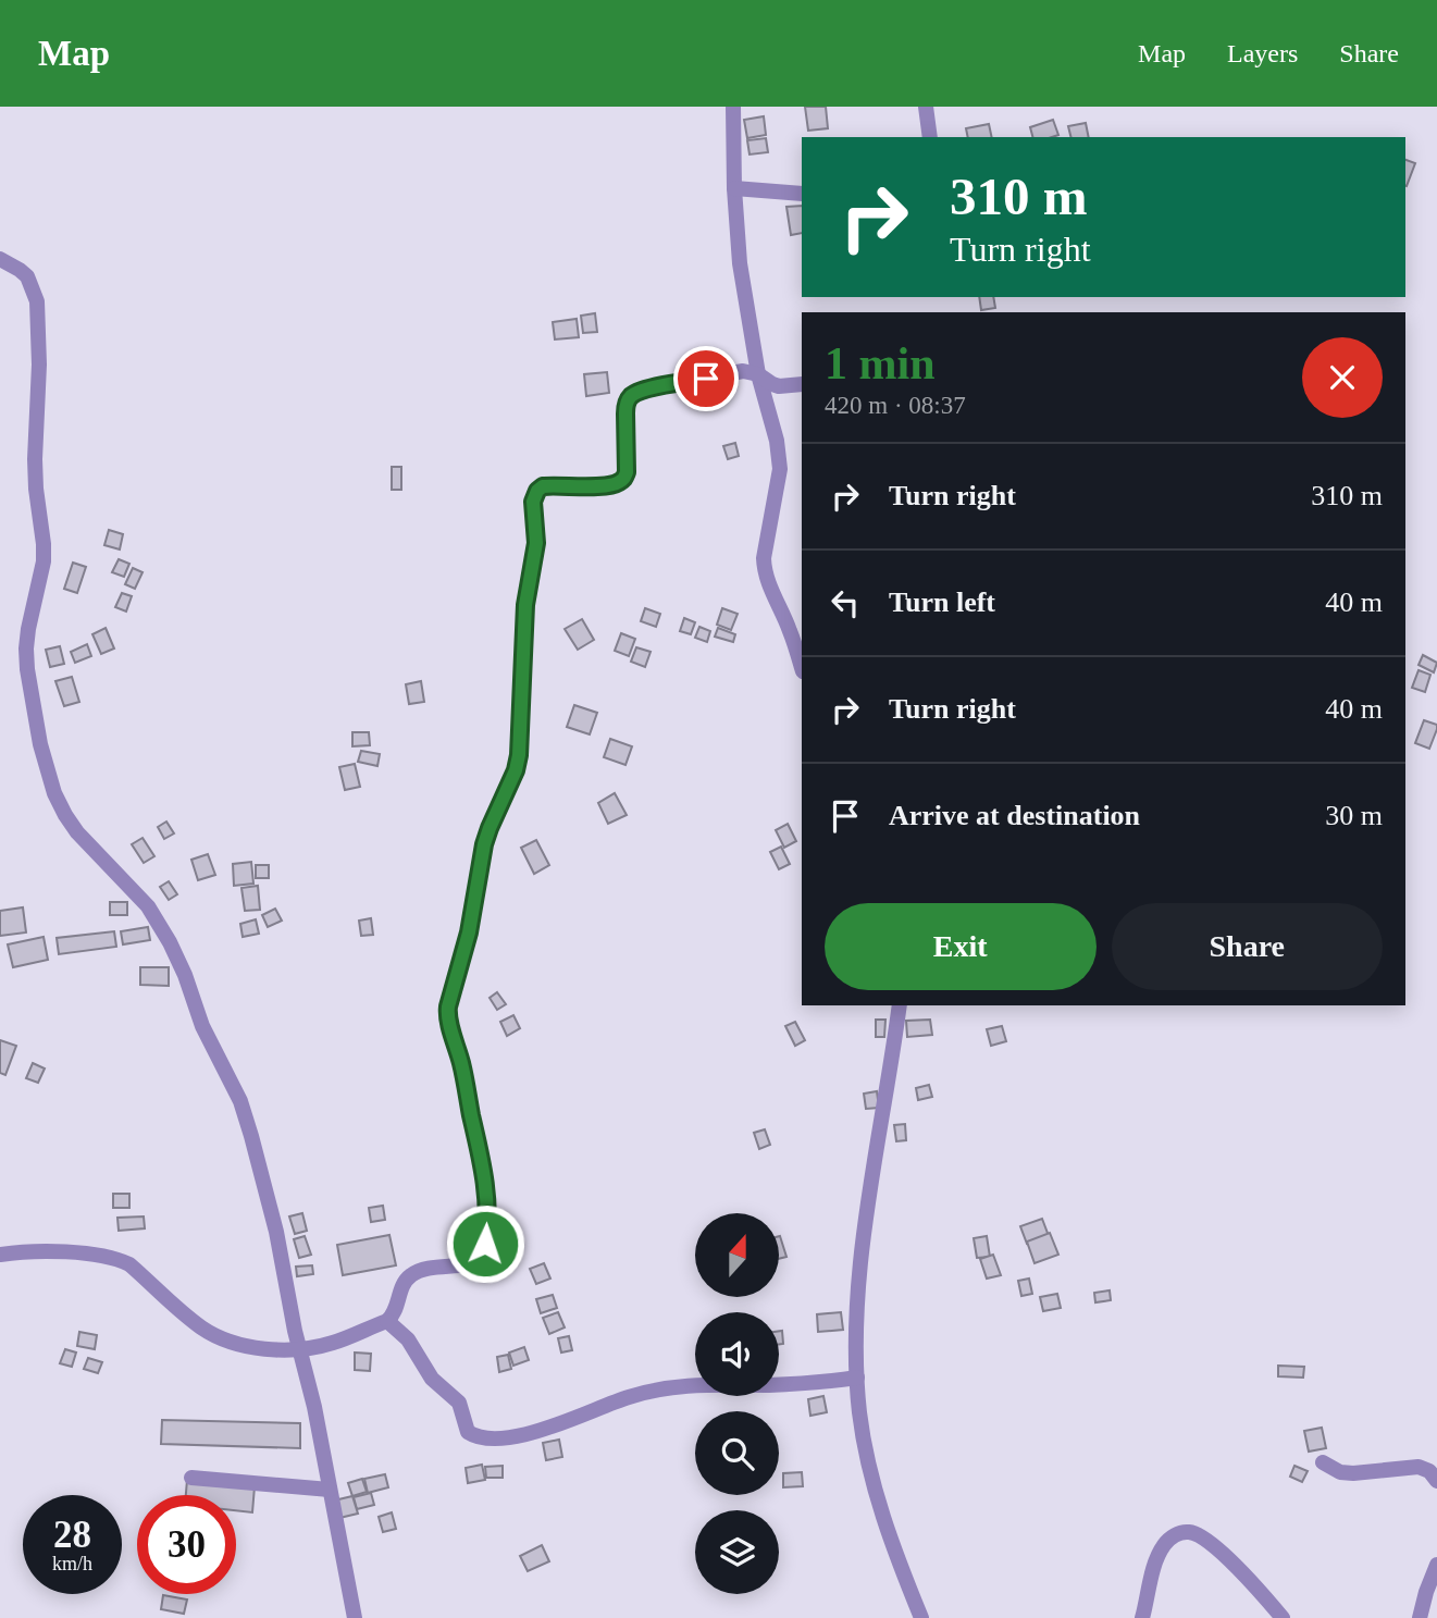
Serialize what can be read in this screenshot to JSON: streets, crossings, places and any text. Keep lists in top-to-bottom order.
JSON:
{
  "north": "top",
  "page": {
    "header": "Map",
    "nav": ["Map", "Layers", "Share"],
    "turn": ["310 m", "Turn right"],
    "heading": ["1 min", "420 m · 08:37"],
    "list": [
      {
        "name": "Turn right",
        "value": "310 m"
      },
      {
        "name": "Turn left",
        "value": "40 m"
      },
      {
        "name": "Turn right",
        "value": "40 m"
      },
      {
        "name": "Arrive at destination",
        "value": "30 m"
      }
    ],
    "buttons": ["Exit", "Share"],
    "speed": "28 km/h",
    "limit": "30"
  }
}
